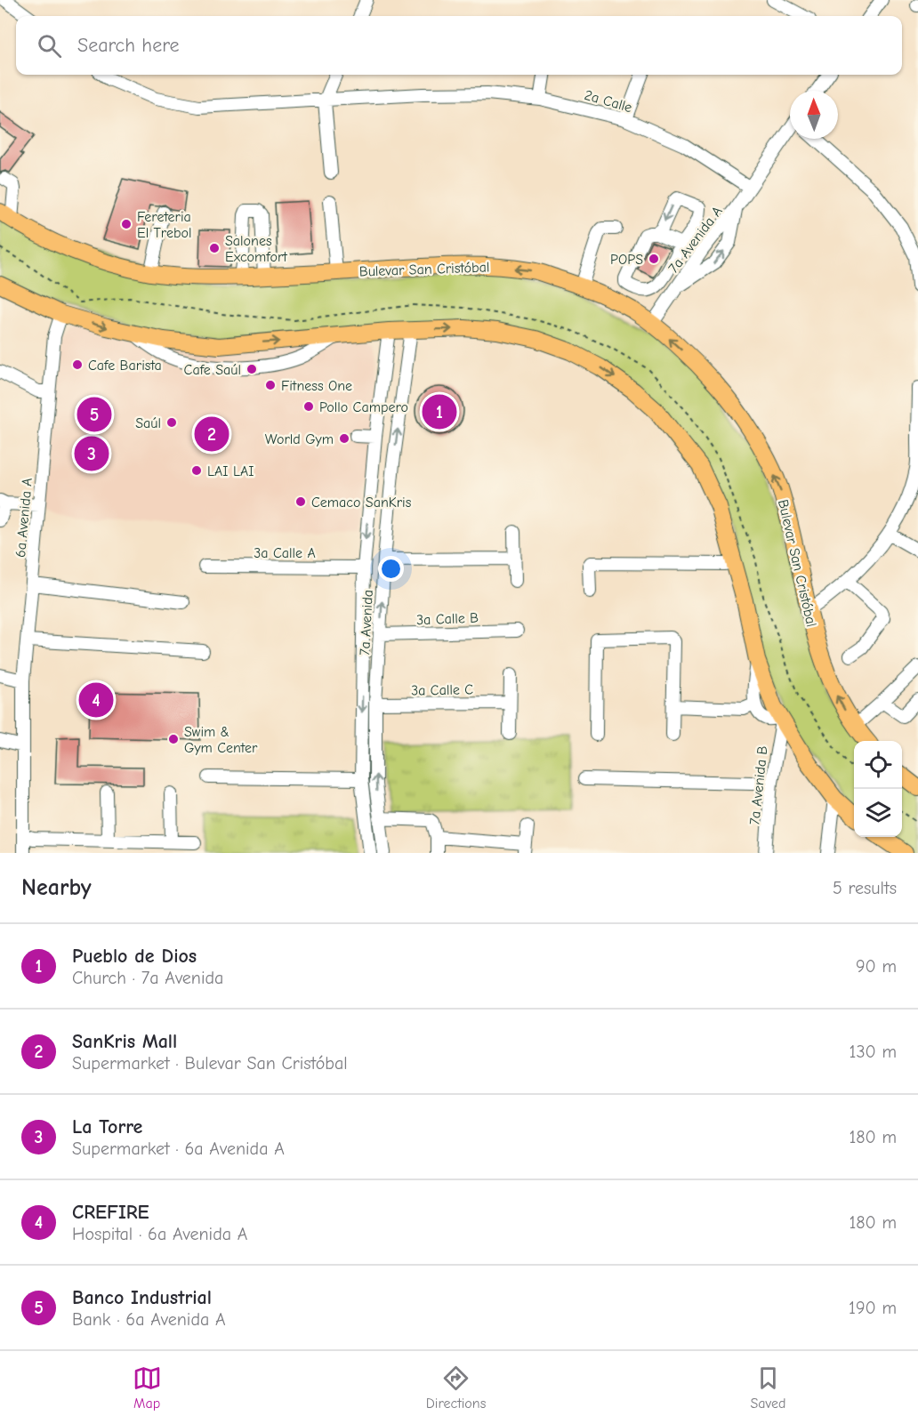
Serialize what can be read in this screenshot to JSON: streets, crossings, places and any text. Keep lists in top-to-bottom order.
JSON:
{
  "streets": {
    "main road": ["Bulevar San Cristóbal"],
    "street": [
      "2a Calle",
      "7a Avenida A",
      "6a Avenida A",
      "3a Calle A",
      "3a Calle B",
      "7a Avenida",
      "3a Calle C",
      "7a Avenida B"
    ]
  },
  "crossings": [
    ["2a Calle", "7a Avenida A"],
    ["7a Avenida A", "Bulevar San Cristóbal"],
    ["3a Calle A", "7a Avenida"],
    ["3a Calle B", "7a Avenida"],
    ["7a Avenida", "3a Calle C"]
  ],
  "places": [
    "Fereteria El Trebol",
    "Salones Excomfort",
    "POPS",
    "Cafe Barista",
    "Cafe Saúl",
    "Fitness One",
    "Pollo Campero",
    "Saúl",
    "World Gym",
    "LAI LAI",
    "Cemaco SanKris",
    "Swim & Gym Center"
  ],
  "north": "top",
  "page": {
    "search": "Search here",
    "pins": [
      "1",
      "5",
      "2",
      "3",
      "4"
    ],
    "heading": ["Nearby", "5 results"],
    "list": [
      {
        "mark": "1",
        "name": "Pueblo de Dios",
        "note": "Church · 7a Avenida",
        "value": "90 m"
      },
      {
        "mark": "2",
        "name": "SanKris Mall",
        "note": "Supermarket · Bulevar San Cristóbal",
        "value": "130 m"
      },
      {
        "mark": "3",
        "name": "La Torre",
        "note": "Supermarket · 6a Avenida A",
        "value": "180 m"
      },
      {
        "mark": "4",
        "name": "CREFIRE",
        "note": "Hospital · 6a Avenida A",
        "value": "180 m"
      },
      {
        "mark": "5",
        "name": "Banco Industrial",
        "note": "Bank · 6a Avenida A",
        "value": "190 m"
      }
    ],
    "nav": ["Map", "Directions", "Saved"]
  }
}
